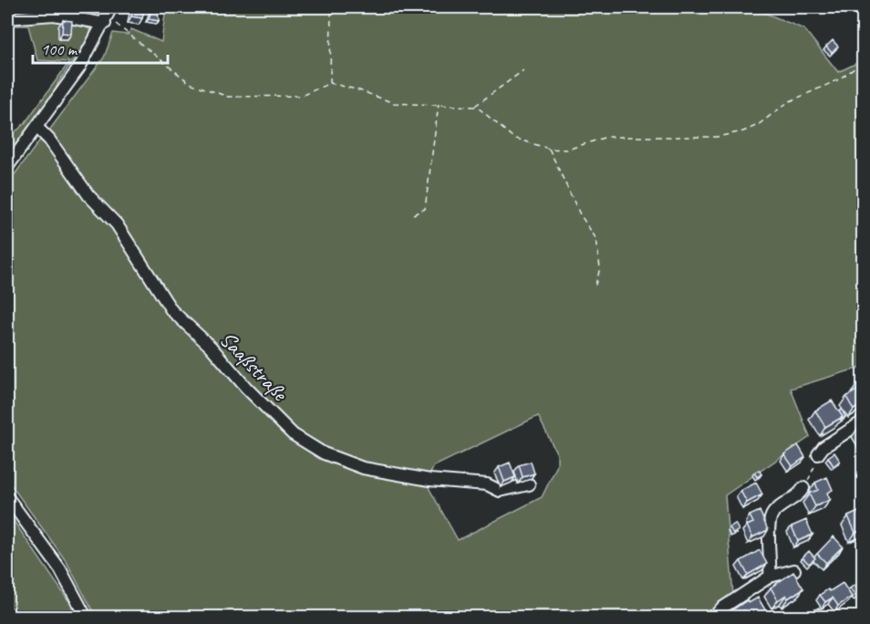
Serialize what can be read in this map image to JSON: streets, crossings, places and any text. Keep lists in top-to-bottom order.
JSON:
{
  "streets": {
    "street": ["Saaßstraße"]
  },
  "scale_bar": "100 m"
}
